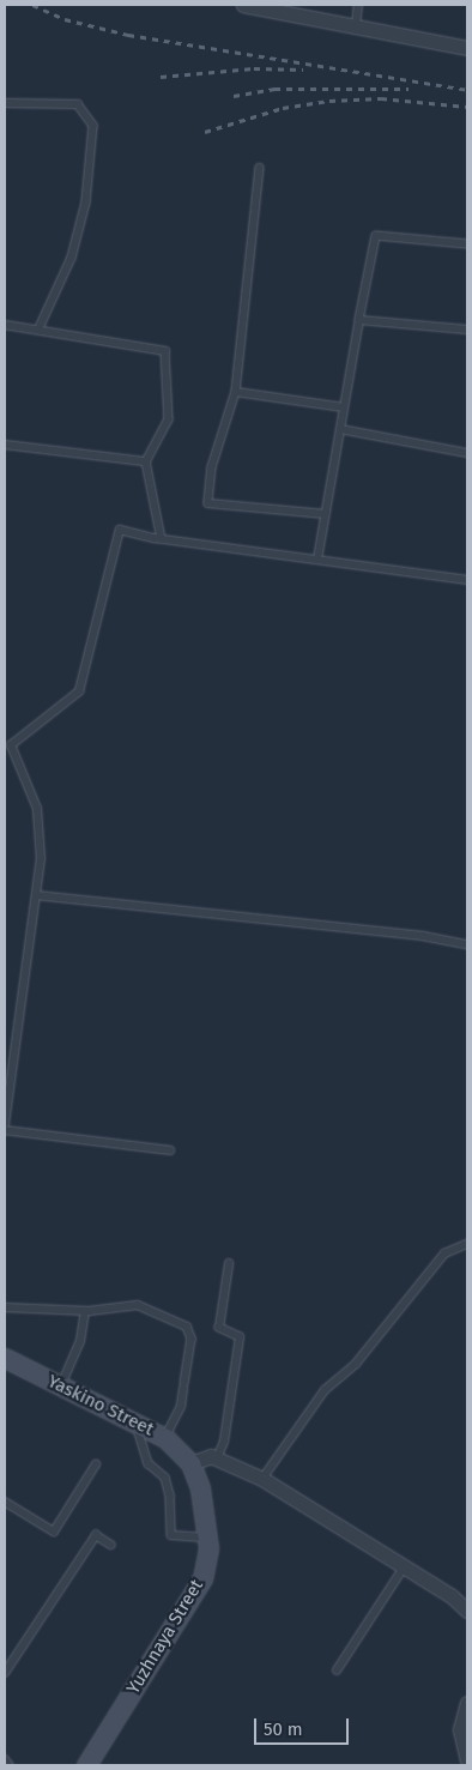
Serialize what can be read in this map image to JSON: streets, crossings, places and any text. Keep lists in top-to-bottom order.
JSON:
{
  "streets": {
    "street": ["Yaskino Street", "Yuzhnaya Street"]
  },
  "crossings": [
    ["Yaskino Street", "Yuzhnaya Street"]
  ],
  "scale_bar": "50 m"
}
